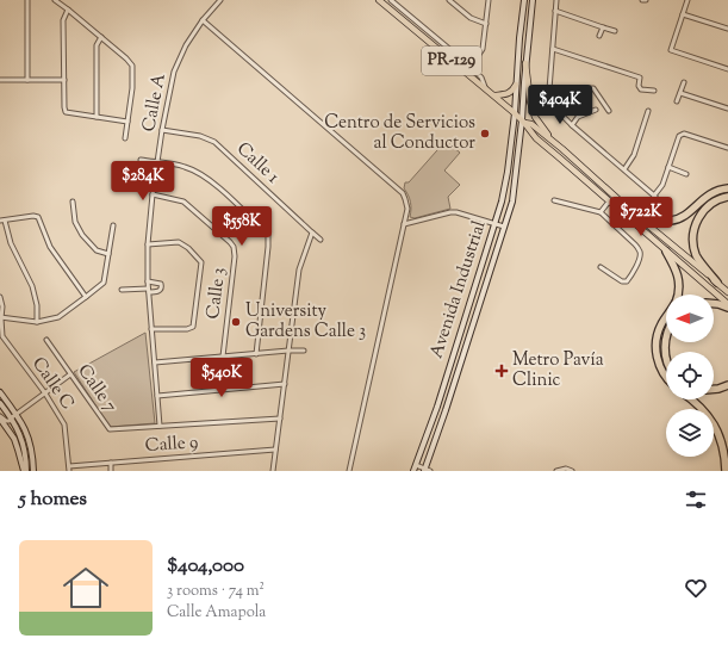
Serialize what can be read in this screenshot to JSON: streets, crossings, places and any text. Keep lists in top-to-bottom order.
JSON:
{
  "streets": {
    "main road": ["PR-129"],
    "street": [
      "Calle A",
      "Calle 1",
      "Avenida Industrial",
      "Calle 3",
      "Calle C",
      "Calle 7",
      "Calle 9"
    ]
  },
  "crossings": [
    ["PR-129", "Avenida Industrial"],
    ["Calle A", "Calle 1"],
    ["Calle A", "Calle 3"],
    ["Calle A", "Calle 7"],
    ["Calle C", "Calle 9"]
  ],
  "places": {
    "other": ["Centro de Servicios al Conductor", "University Gardens Calle 3"],
    "health": ["Metro Pavía Clinic"]
  },
  "north": "left",
  "page": {
    "price": [
      "$404K",
      "$284K",
      "$722K",
      "$558K",
      "$540K"
    ],
    "heading": "5 homes",
    "list": [
      {
        "name": "$404,000",
        "note": "3 rooms · 74 m² · Calle Amapola"
      }
    ]
  }
}
